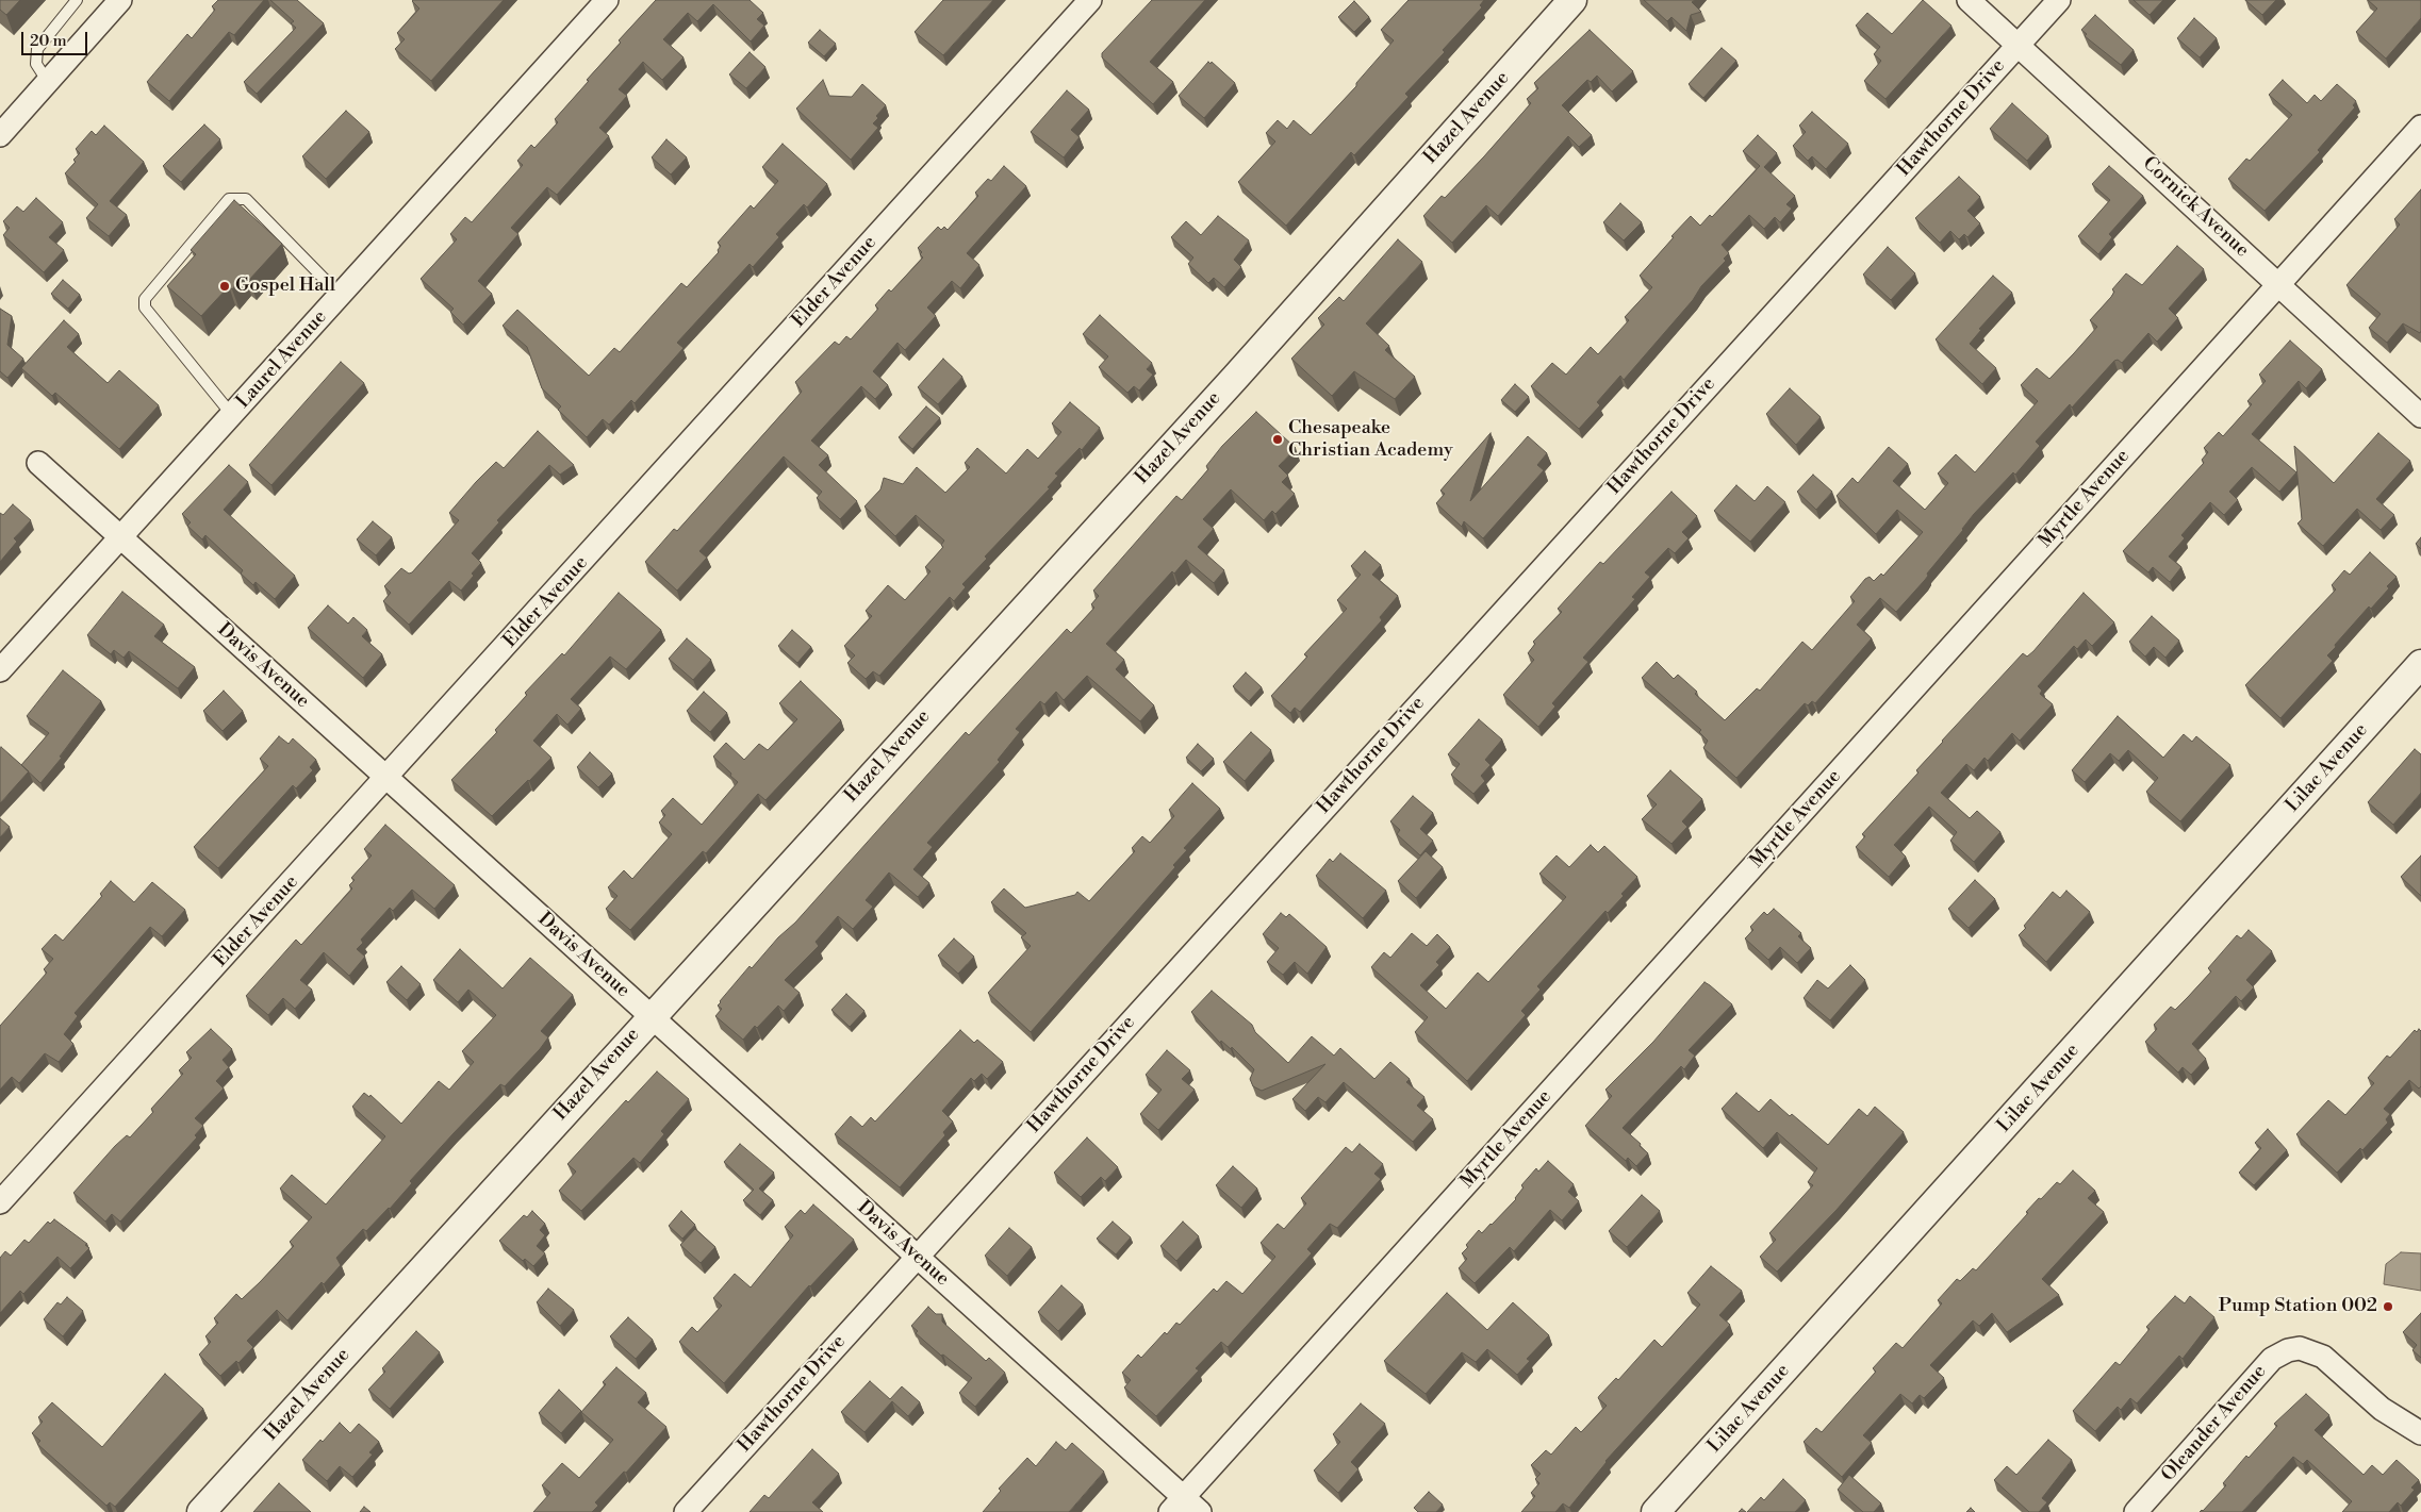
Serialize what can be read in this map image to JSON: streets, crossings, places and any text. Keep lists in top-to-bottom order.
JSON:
{
  "streets": {
    "street": [
      "Hazel Avenue",
      "Hawthorne Drive",
      "Cornick Avenue",
      "Elder Avenue",
      "Laurel Avenue",
      "Myrtle Avenue",
      "Davis Avenue",
      "Lilac Avenue",
      "Oleander Avenue"
    ]
  },
  "crossings": [
    ["Hazel Avenue", "Davis Avenue"],
    ["Hawthorne Drive", "Cornick Avenue"],
    ["Hawthorne Drive", "Davis Avenue"],
    ["Cornick Avenue", "Myrtle Avenue"],
    ["Elder Avenue", "Davis Avenue"],
    ["Laurel Avenue", "Davis Avenue"],
    ["Myrtle Avenue", "Davis Avenue"]
  ],
  "places": ["Gospel Hall", "Chesapeake Christian Academy", "Pump Station 002"],
  "scale_bar": "20 m"
}
